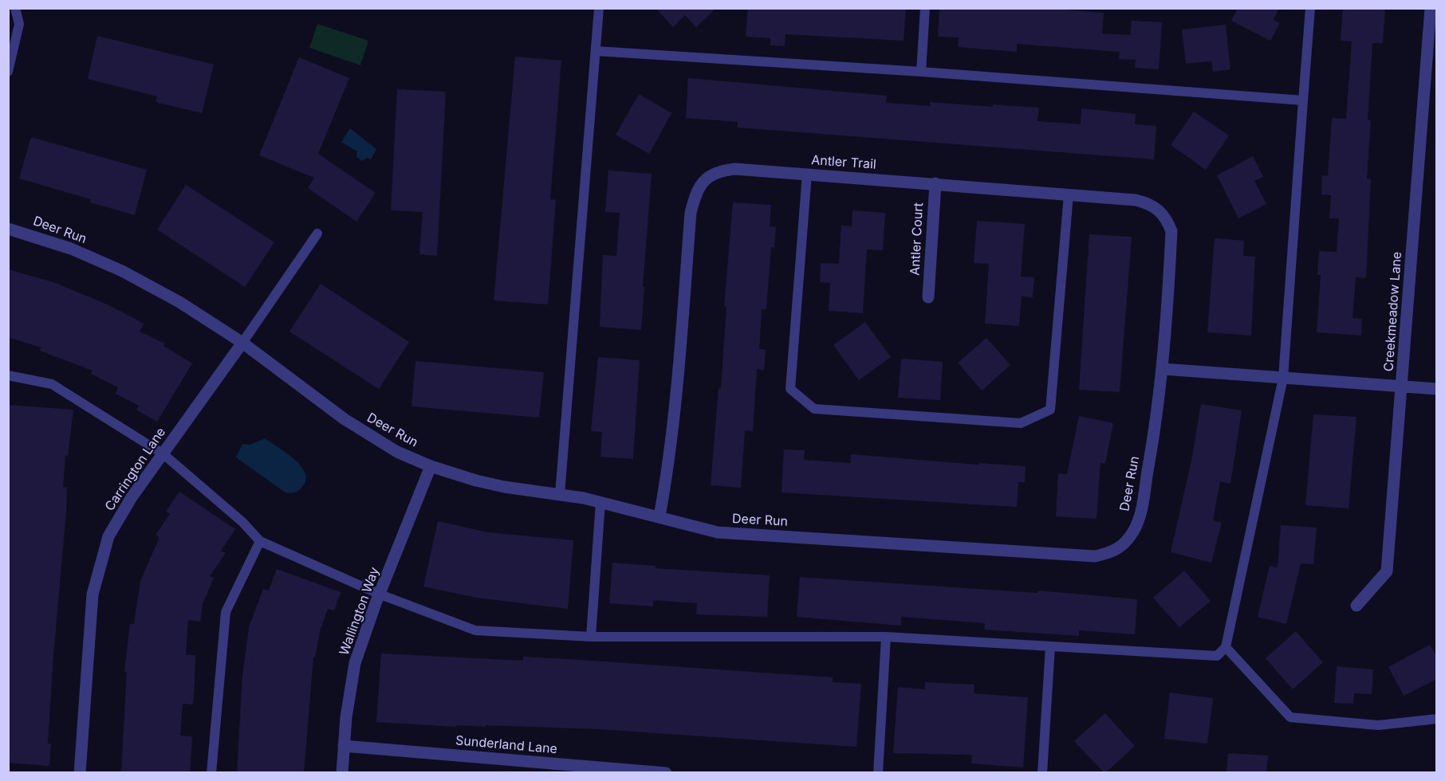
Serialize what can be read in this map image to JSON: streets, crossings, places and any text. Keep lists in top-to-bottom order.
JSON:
{
  "streets": {
    "street": [
      "Antler Trail",
      "Deer Run",
      "Antler Court",
      "Creekmeadow Lane",
      "Carrington Lane",
      "Wallington Way",
      "Sunderland Lane"
    ]
  },
  "crossings": [
    ["Antler Trail", "Deer Run"],
    ["Antler Trail", "Antler Court"],
    ["Deer Run", "Carrington Lane"],
    ["Deer Run", "Wallington Way"],
    ["Wallington Way", "Sunderland Lane"]
  ]
}
